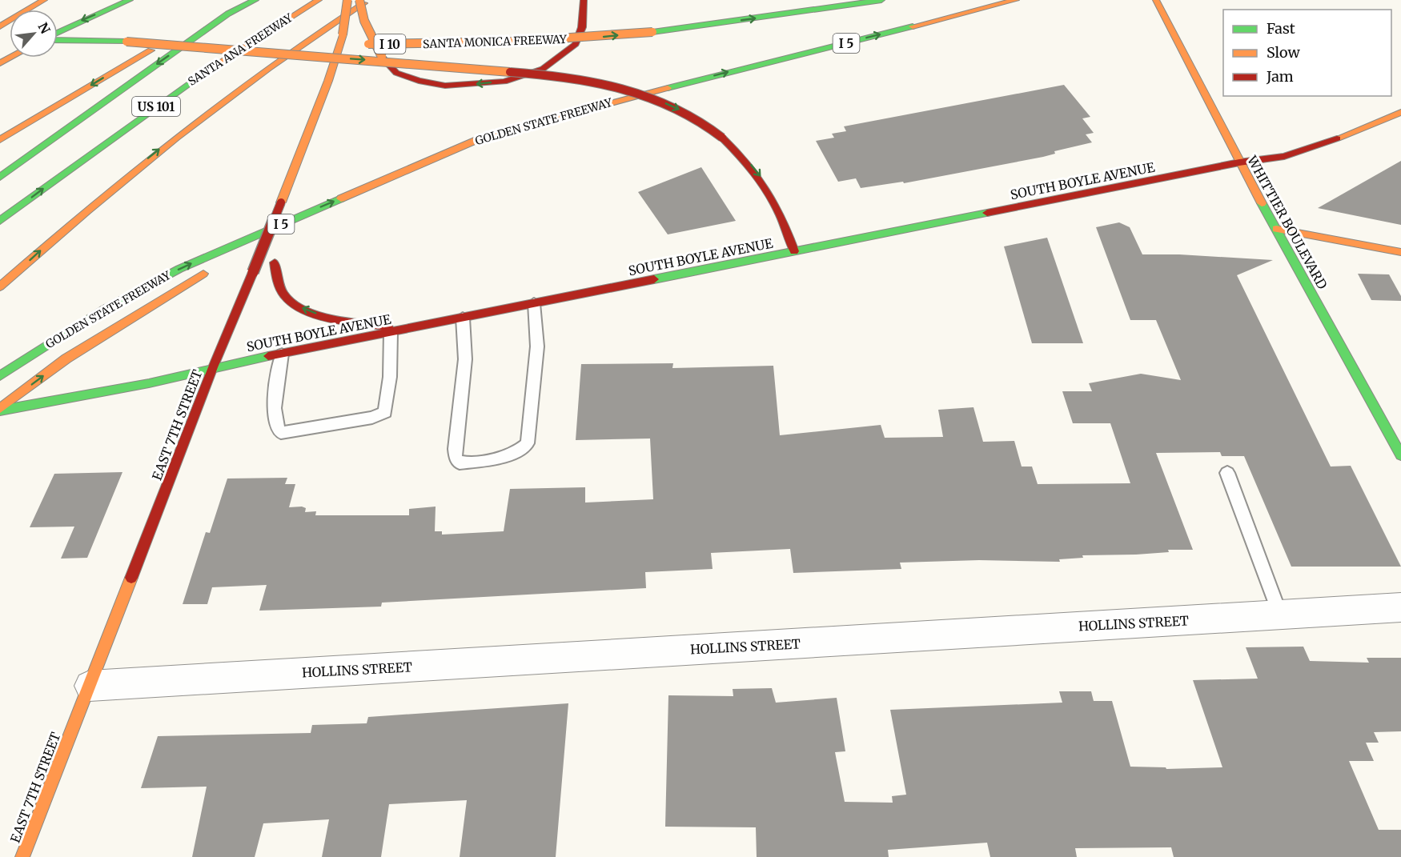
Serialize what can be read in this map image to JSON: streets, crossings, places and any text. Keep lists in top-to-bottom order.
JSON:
{
  "streets": {
    "main road": [
      "SANTA MONICA FREEWAY",
      "I 5",
      "I 10",
      "SANTA ANA FREEWAY",
      "US 101",
      "GOLDEN STATE FREEWAY",
      "SOUTH BOYLE AVENUE",
      "WHITTIER BOULEVARD",
      "EAST 7TH STREET"
    ],
    "street": ["HOLLINS STREET"]
  },
  "crossings": [
    ["SOUTH BOYLE AVENUE", "WHITTIER BOULEVARD"],
    ["SOUTH BOYLE AVENUE", "EAST 7TH STREET"],
    ["EAST 7TH STREET", "HOLLINS STREET"]
  ],
  "one_way": ["SANTA MONICA FREEWAY"],
  "legend": ["Fast", "Slow", "Jam"],
  "north": "top right"
}
